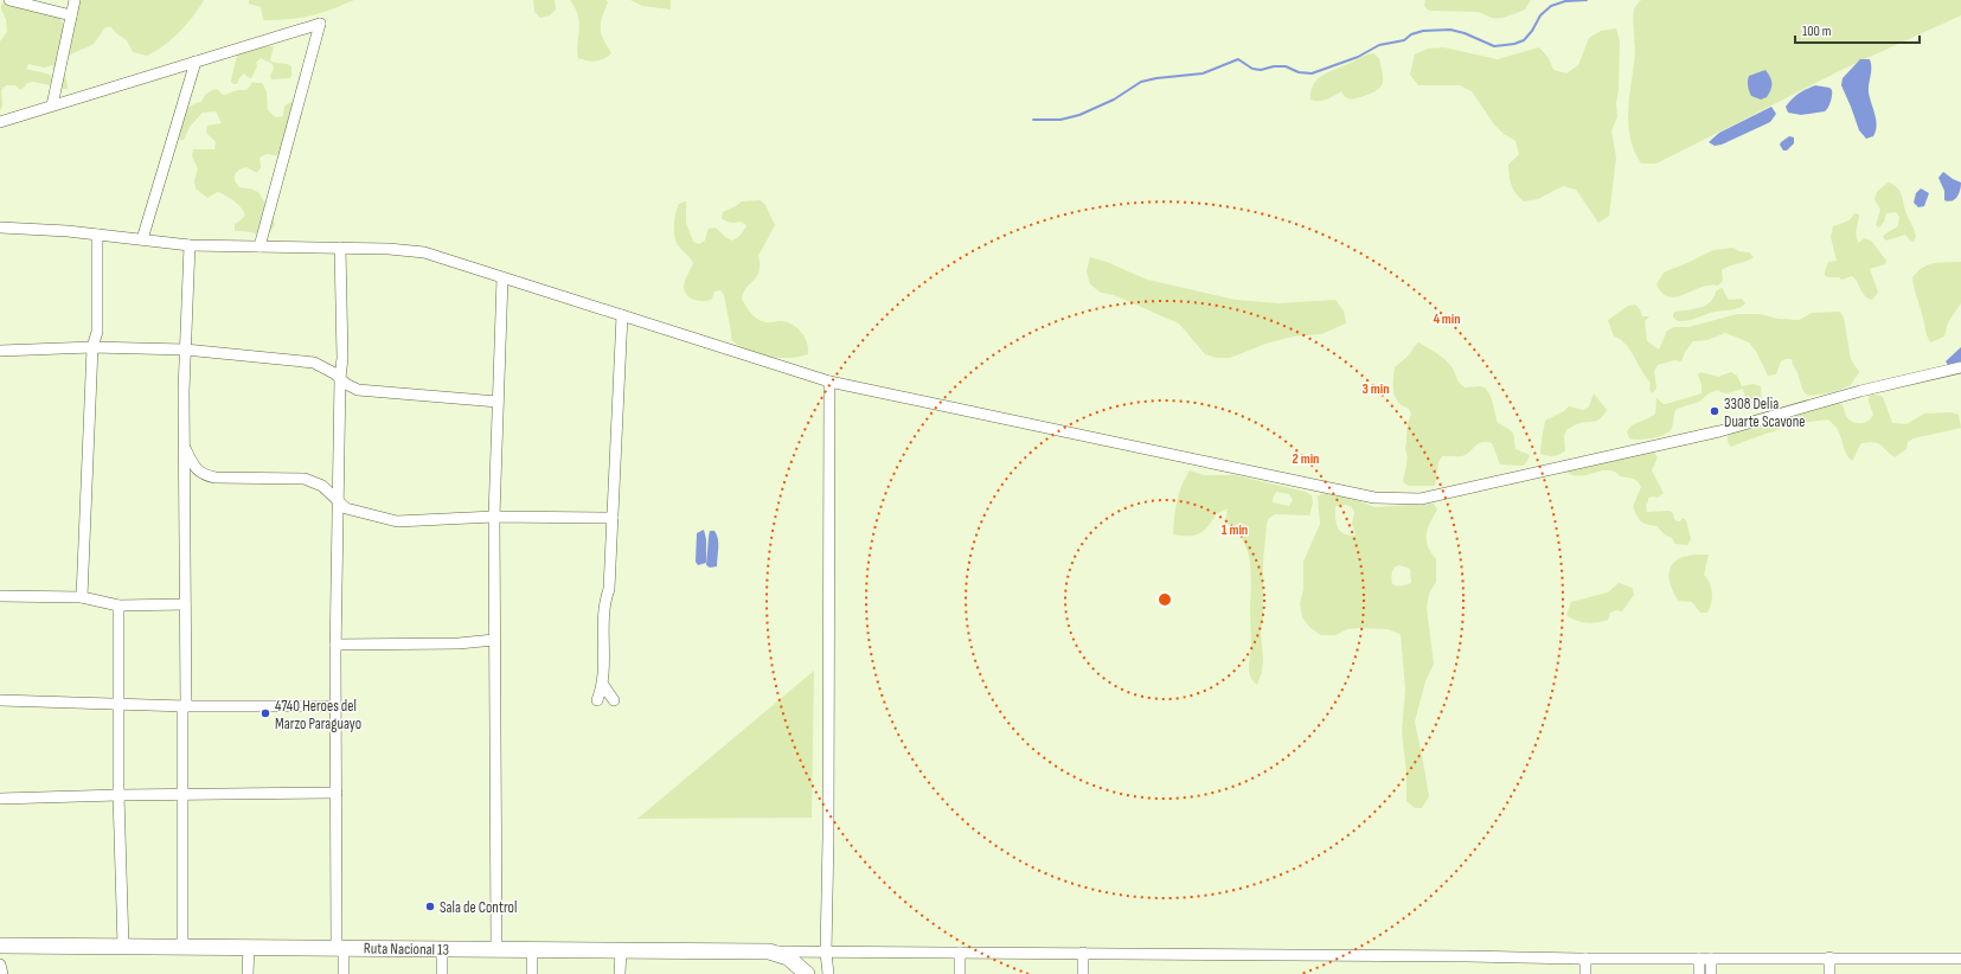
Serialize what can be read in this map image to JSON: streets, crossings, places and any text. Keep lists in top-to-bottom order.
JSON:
{
  "streets": {
    "highway": ["Ruta Nacional 13"]
  },
  "places": ["3308 Delia Duarte Scavone", "4740 Heroes del Marzo Paraguayo", "Sala de Control"],
  "scale_bar": "100 m",
  "rings": [
    "4 min",
    "3 min",
    "2 min",
    "1 min"
  ]
}
